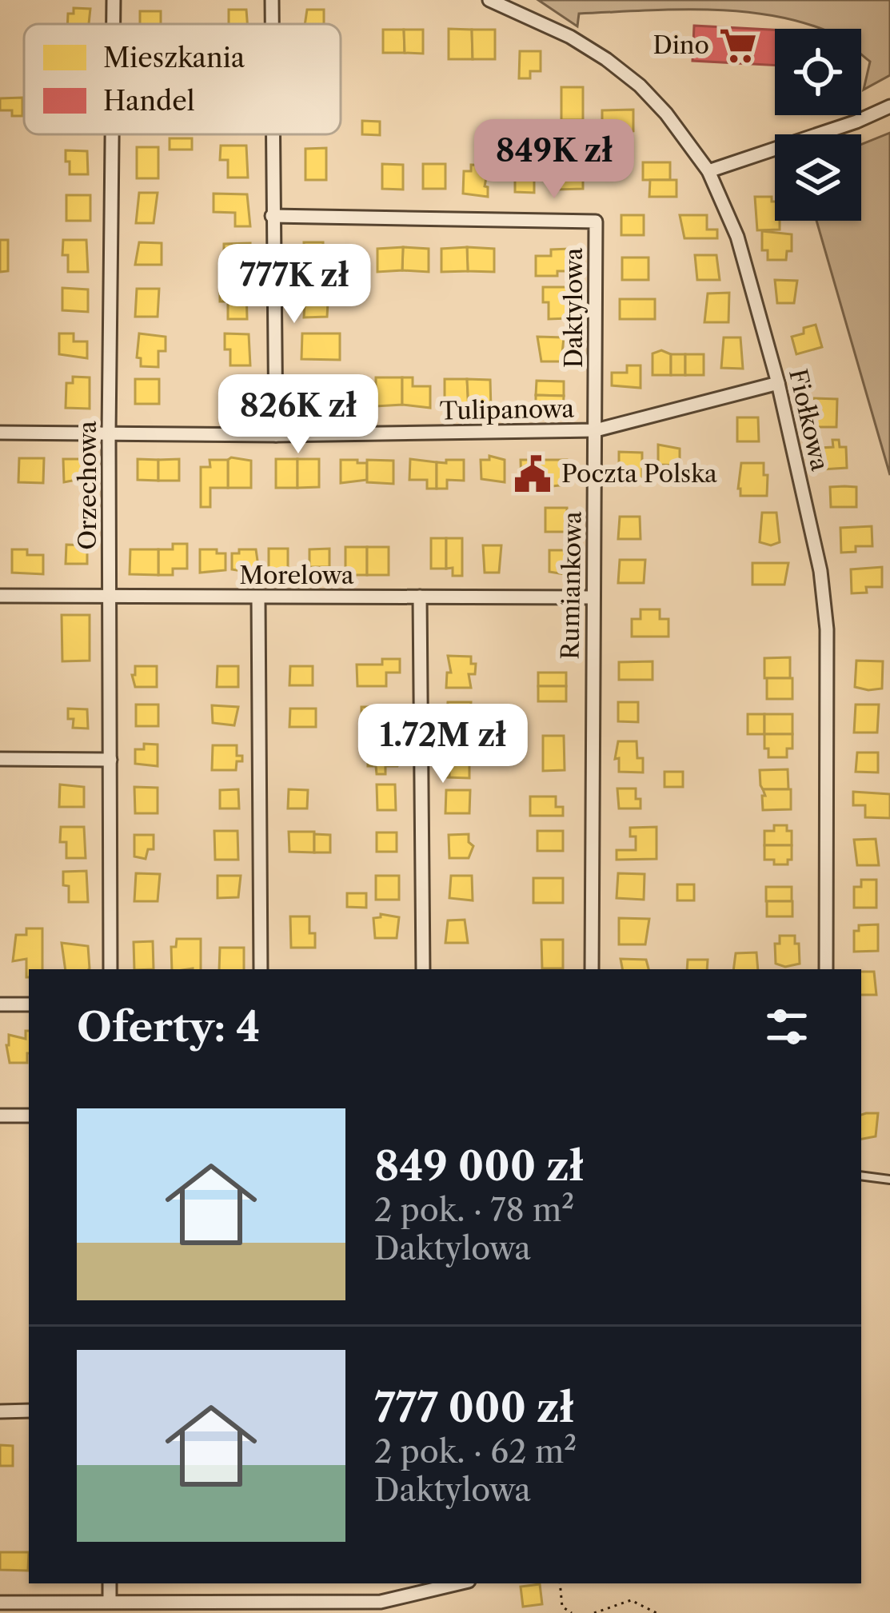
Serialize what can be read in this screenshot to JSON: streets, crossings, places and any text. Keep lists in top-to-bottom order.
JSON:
{
  "streets": {
    "street": [
      "Daktylowa",
      "Tulipanowa",
      "Fiołkowa",
      "Orzechowa",
      "Morelowa",
      "Rumiankowa"
    ]
  },
  "crossings": [
    ["Daktylowa", "Tulipanowa"],
    ["Daktylowa", "Rumiankowa"],
    ["Tulipanowa", "Fiołkowa"],
    ["Tulipanowa", "Orzechowa"],
    ["Tulipanowa", "Rumiankowa"],
    ["Orzechowa", "Morelowa"],
    ["Morelowa", "Rumiankowa"]
  ],
  "places": {
    "supermarket": ["Dino"],
    "public building": ["Poczta Polska"]
  },
  "legend": ["Mieszkania", "Handel"],
  "page": {
    "price": [
      "849K zł",
      "777K zł",
      "826K zł",
      "1.72M zł"
    ],
    "heading": "Oferty: 4",
    "list": [
      {
        "name": "849 000 zł",
        "note": "2 pok. · 78 m² · Daktylowa"
      },
      {
        "name": "777 000 zł",
        "note": "2 pok. · 62 m² · Daktylowa"
      }
    ]
  }
}
